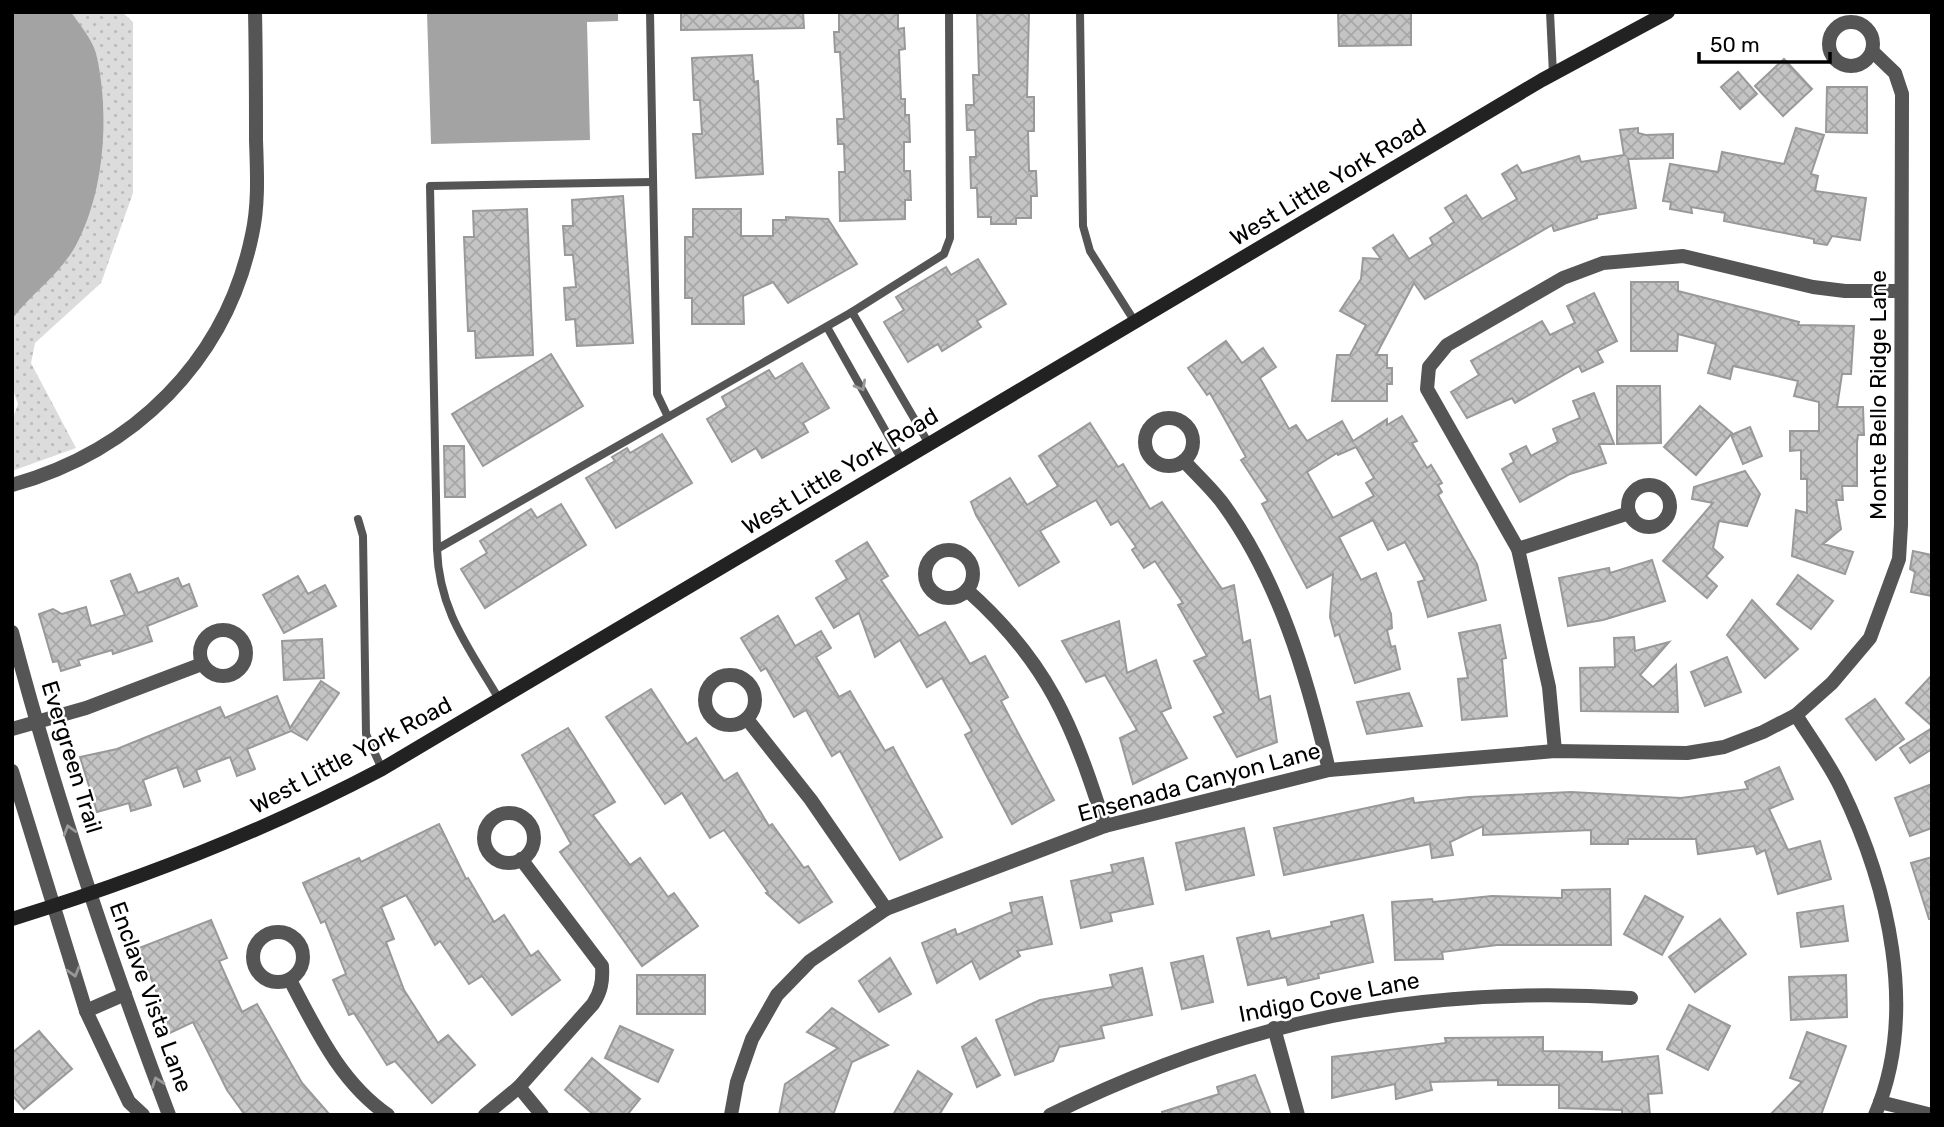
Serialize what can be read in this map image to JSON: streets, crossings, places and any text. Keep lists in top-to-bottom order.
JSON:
{
  "streets": {
    "main road": ["West Little York Road"],
    "street": [
      "Monte Bello Ridge Lane",
      "Evergreen Trail",
      "Ensenada Canyon Lane",
      "Enclave Vista Lane",
      "Indigo Cove Lane"
    ]
  },
  "crossings": [
    ["West Little York Road", "Evergreen Trail"],
    ["West Little York Road", "Enclave Vista Lane"],
    ["Monte Bello Ridge Lane", "Ensenada Canyon Lane"],
    ["Evergreen Trail", "Enclave Vista Lane"]
  ],
  "scale_bar": "50 m"
}
